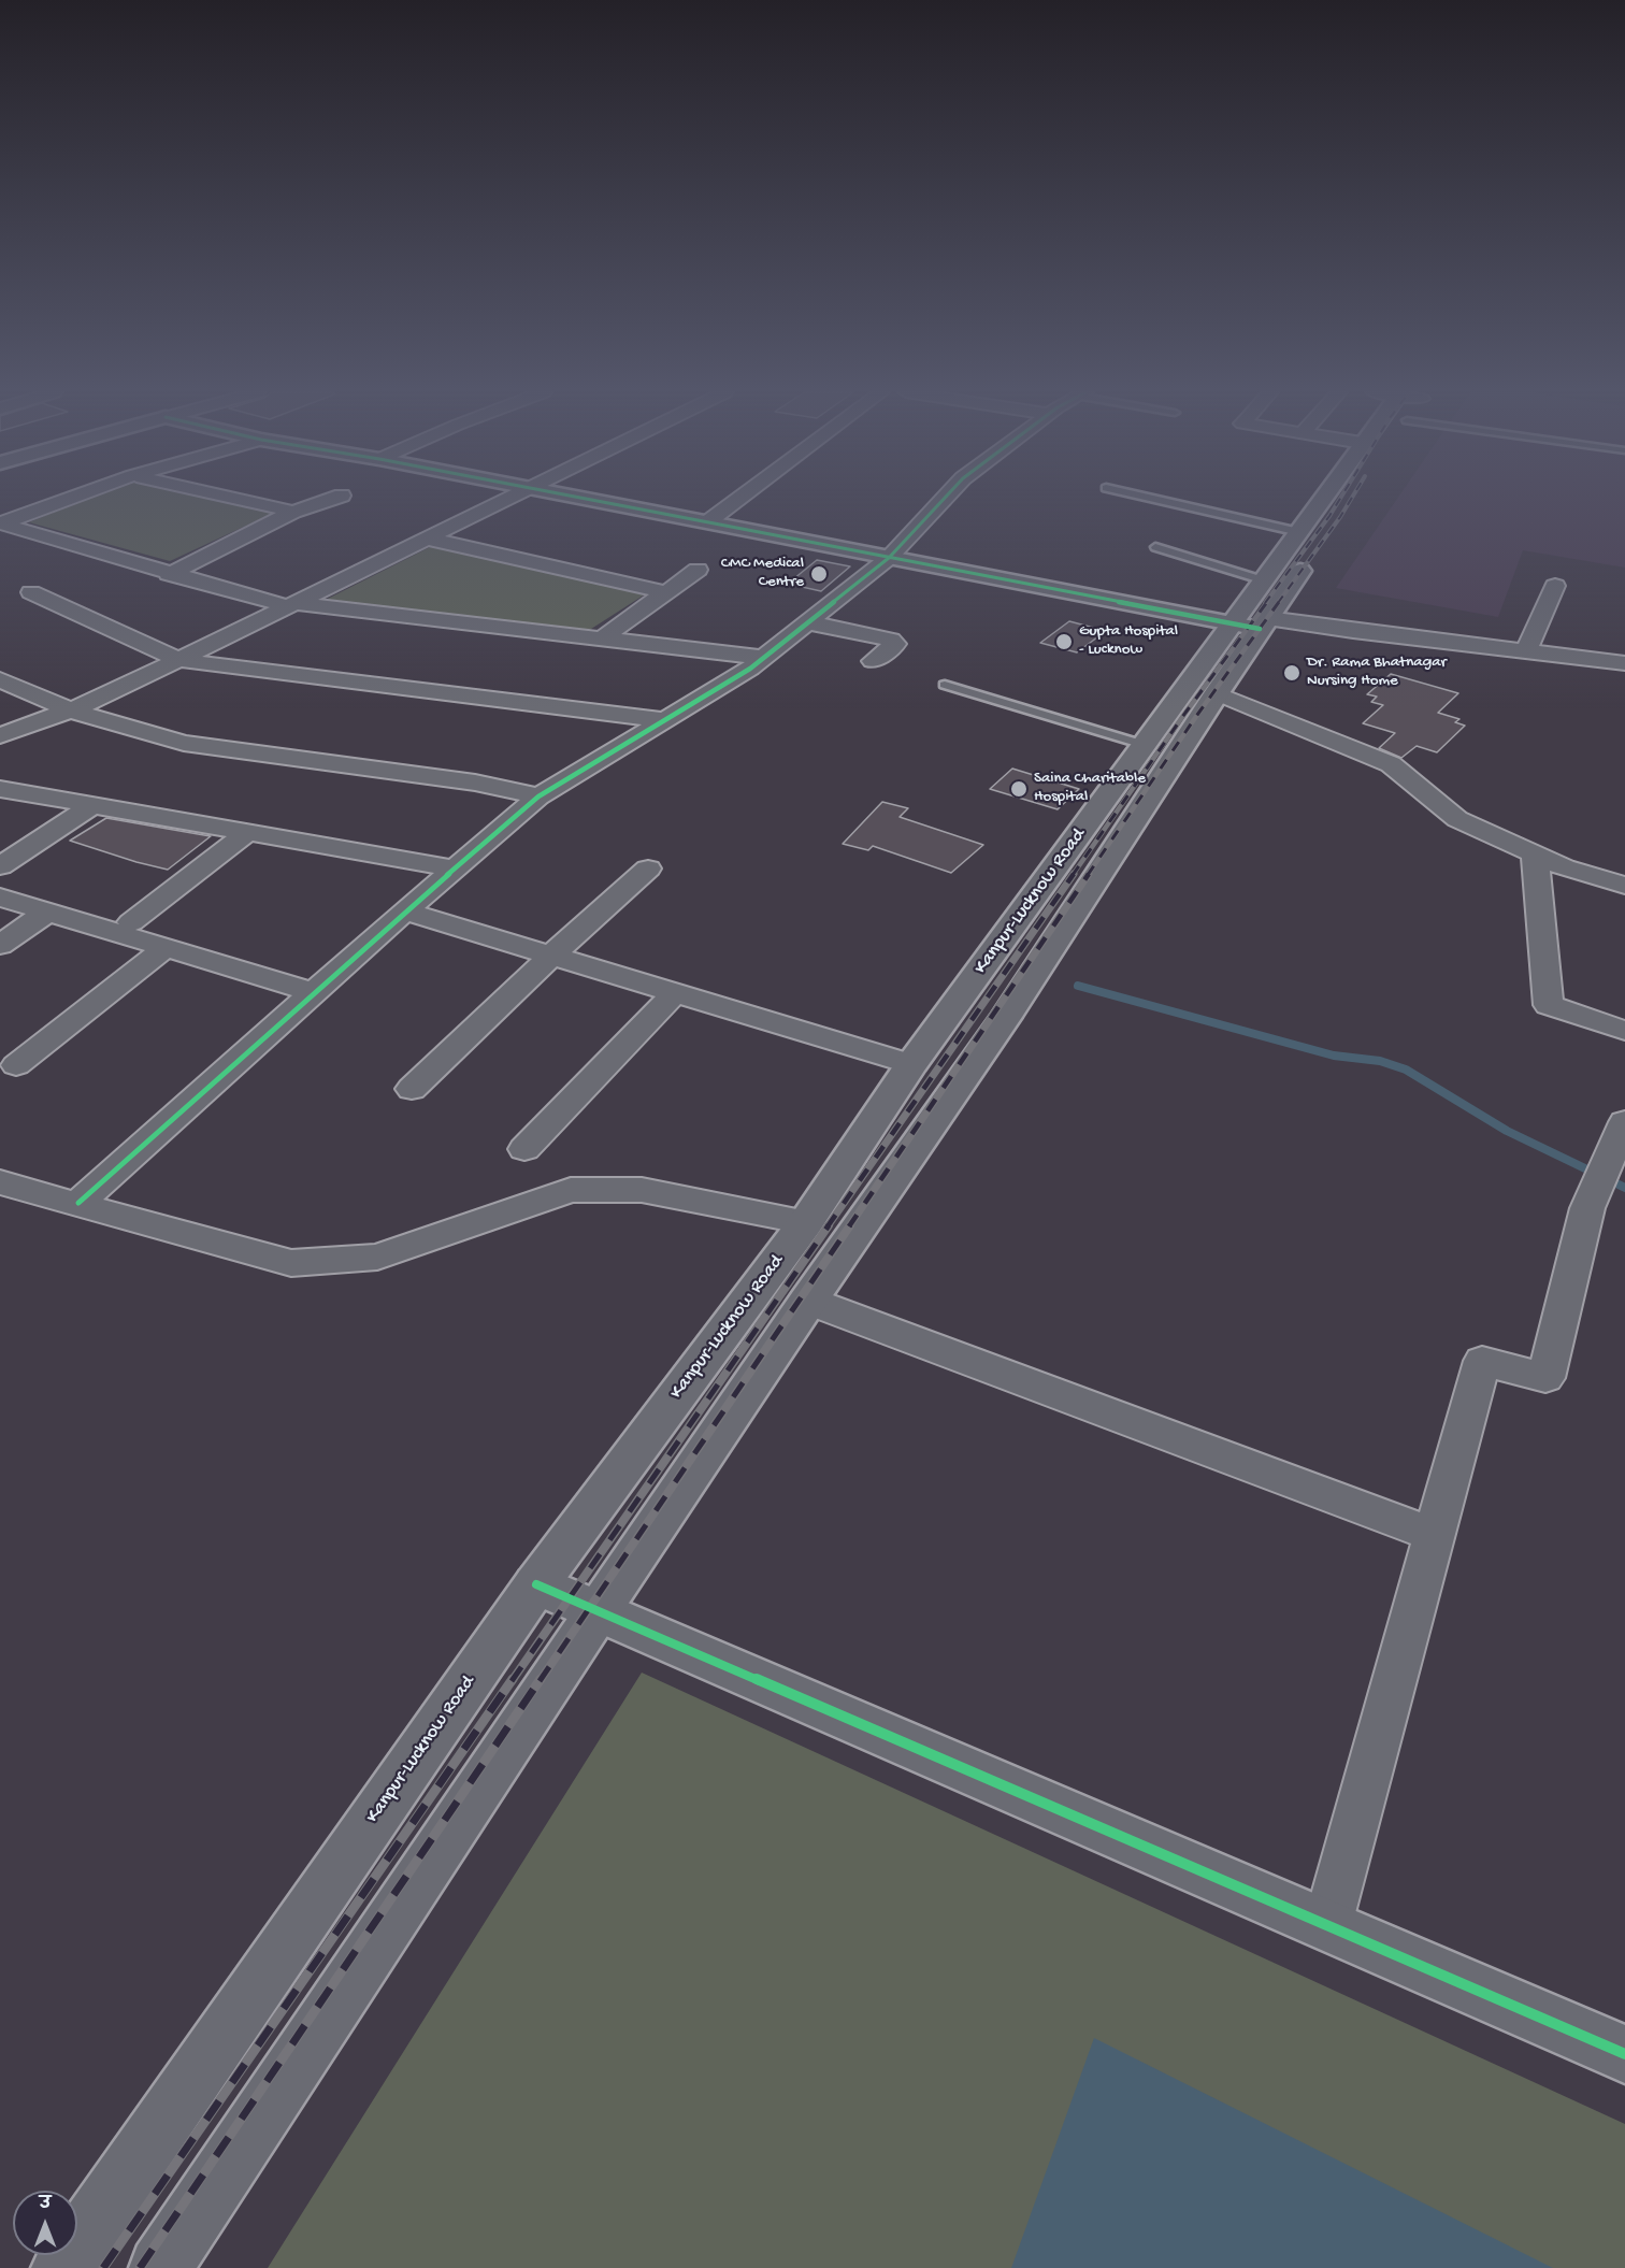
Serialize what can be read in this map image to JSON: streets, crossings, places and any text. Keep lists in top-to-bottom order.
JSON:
{
  "streets": {
    "main road": ["Kanpur-Lucknow Road"]
  },
  "places": [
    "CMC Medical Centre",
    "Gupta Hospital - Lucknow",
    "Dr. Rama Bhatnagar Nursing Home",
    "Saina Charitable Hospital"
  ],
  "north": "top"
}
